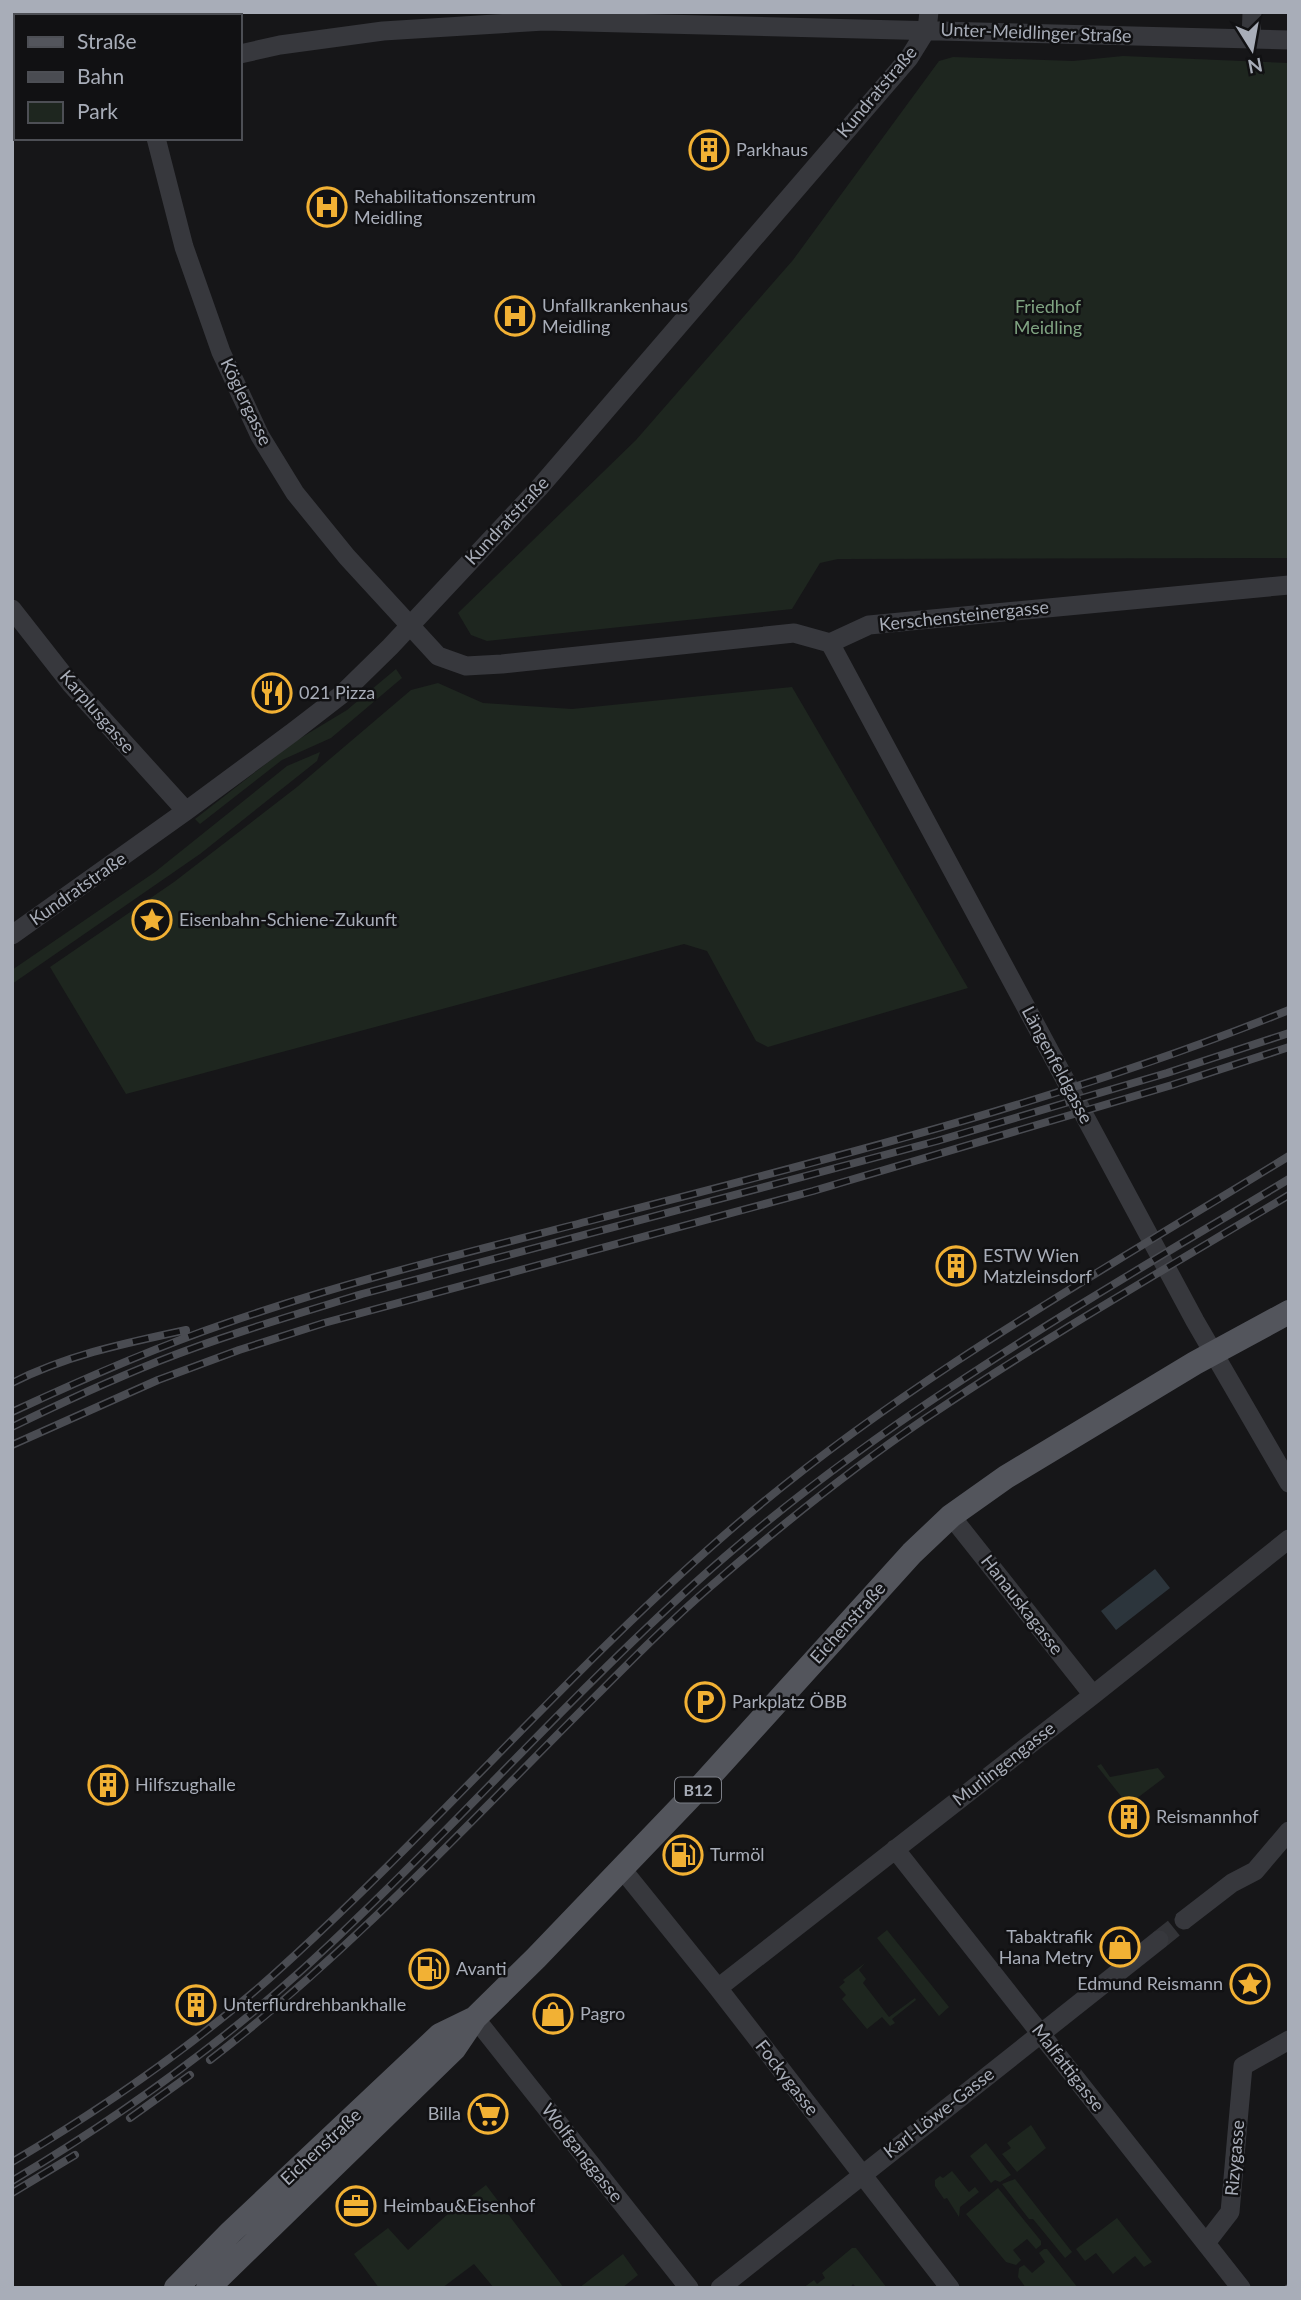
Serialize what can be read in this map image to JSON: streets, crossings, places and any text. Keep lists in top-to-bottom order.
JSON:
{
  "streets": {
    "main road": ["Eichenstraße", "B12"],
    "street": [
      "Unter-Meidlinger Straße",
      "Kundratstraße",
      "Köglergasse",
      "Kerschensteinergasse",
      "Karplusgasse",
      "Längenfeldgasse",
      "Hanauskagasse",
      "Murlingengasse",
      "Malfattigasse",
      "Fockygasse",
      "Karl-Löwe-Gasse",
      "Wolfganggasse",
      "Rizygasse"
    ]
  },
  "crossings": [
    ["Unter-Meidlinger Straße", "Kundratstraße"],
    ["Kundratstraße", "Köglergasse"],
    ["Kundratstraße", "Karplusgasse"],
    ["Kerschensteinergasse", "Längenfeldgasse"],
    ["Längenfeldgasse", "Eichenstraße"],
    ["Hanauskagasse", "Eichenstraße"],
    ["Hanauskagasse", "Murlingengasse"],
    ["Eichenstraße", "Fockygasse"],
    ["Eichenstraße", "Wolfganggasse"],
    ["Murlingengasse", "Malfattigasse"],
    ["Murlingengasse", "Fockygasse"],
    ["Malfattigasse", "Karl-Löwe-Gasse"],
    ["Malfattigasse", "Rizygasse"],
    ["Fockygasse", "Karl-Löwe-Gasse"]
  ],
  "parks": ["Friedhof Meidling"],
  "places": {
    "building": [
      "Parkhaus",
      "ESTW Wien Matzleinsdorf",
      "Hilfszughalle",
      "Reismannhof",
      "Unterflurdrehbankhalle"
    ],
    "hospital": ["Rehabilitationszentrum Meidling", "Unfallkrankenhaus Meidling"],
    "restaurant": ["021 Pizza"],
    "place": ["Eisenbahn-Schiene-Zukunft", "Edmund Reismann"],
    "parking": ["Parkplatz ÖBB"],
    "fuel station": ["Turmöl", "Avanti"],
    "shop": ["Tabaktrafik Hana Metry", "Pagro"],
    "supermarket": ["Billa"],
    "office": ["Heimbau&Eisenhof"]
  },
  "legend": ["Straße", "Bahn", "Park"],
  "north": "bottom"
}
